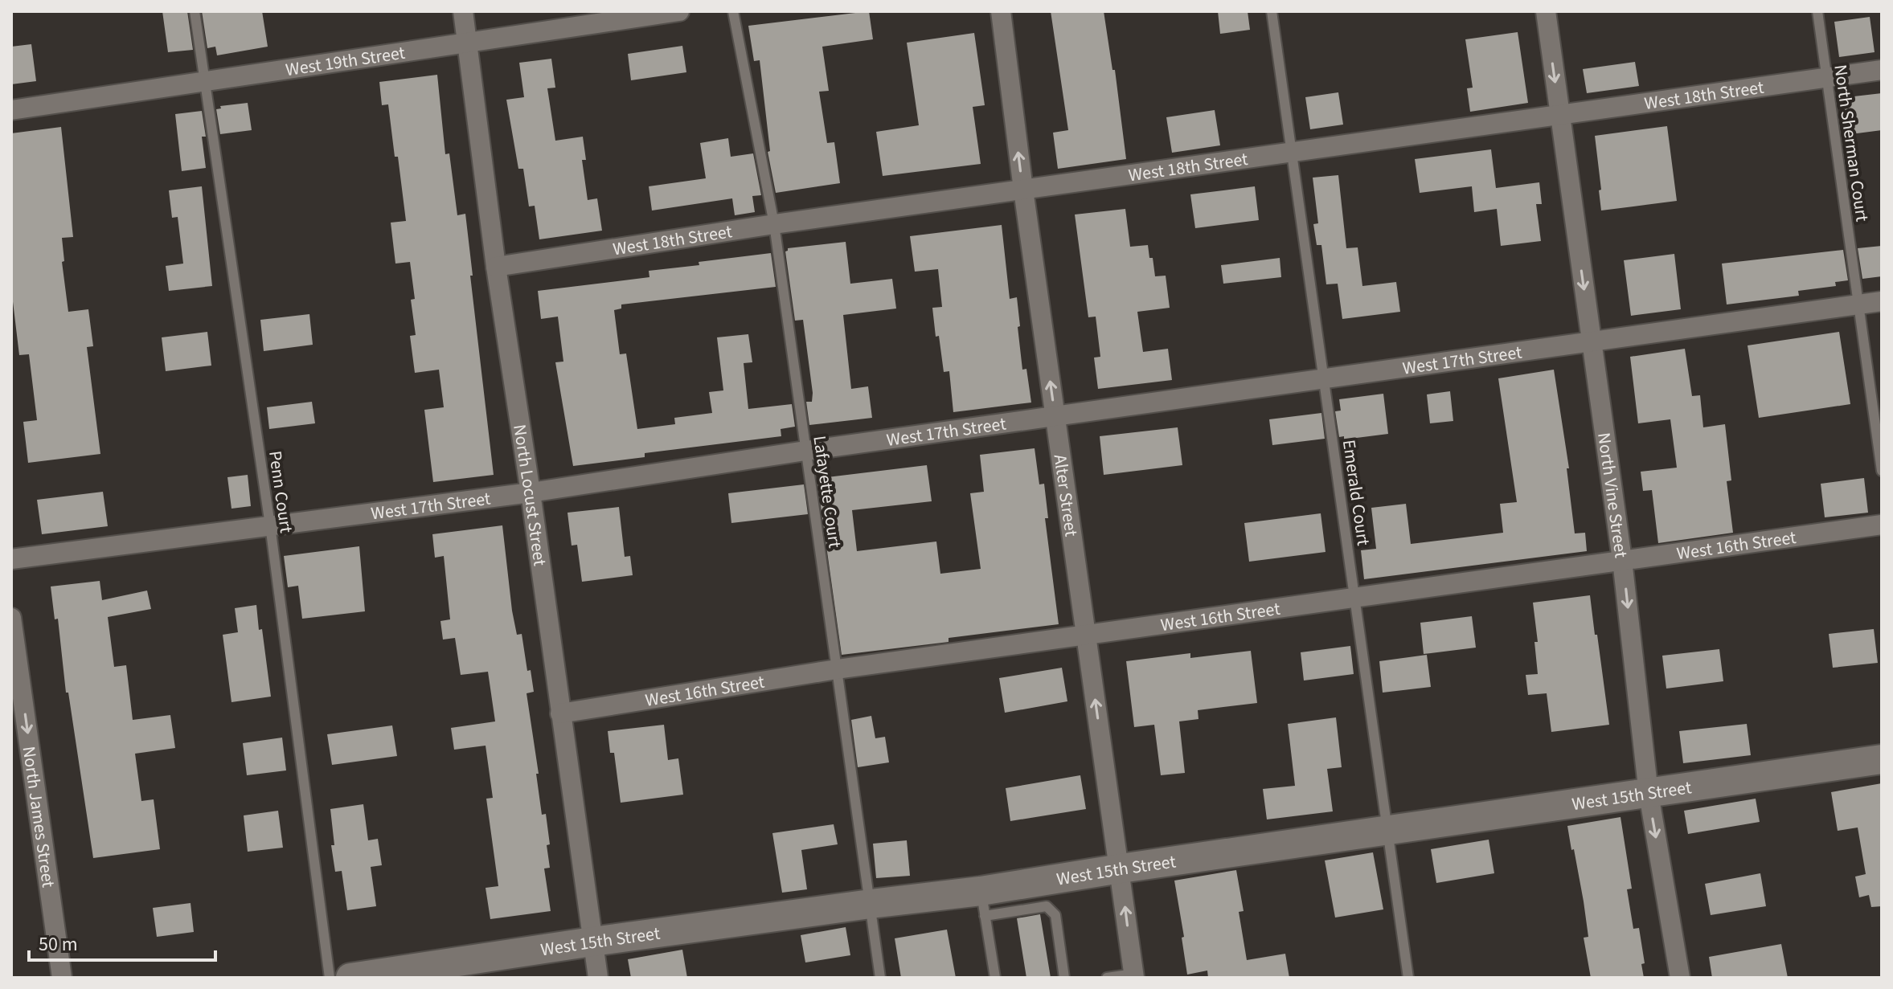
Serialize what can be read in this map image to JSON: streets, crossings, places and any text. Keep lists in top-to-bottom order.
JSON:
{
  "streets": {
    "main road": ["West 15th Street"],
    "street": [
      "West 19th Street",
      "West 18th Street",
      "West 17th Street",
      "North Locust Street",
      "Alter Street",
      "North Vine Street",
      "West 16th Street",
      "North James Street"
    ],
    "lane": [
      "North Sherman Court",
      "Penn Court",
      "Lafayette Court",
      "Emerald Court"
    ]
  },
  "crossings": [
    ["West 19th Street", "Penn Court"],
    ["West 19th Street", "North Locust Street"],
    ["West 18th Street", "North Sherman Court"],
    ["West 18th Street", "Lafayette Court"],
    ["West 18th Street", "Emerald Court"],
    ["West 18th Street", "North Locust Street"],
    ["West 18th Street", "Alter Street"],
    ["West 18th Street", "North Vine Street"],
    ["North Sherman Court", "West 17th Street"],
    ["West 17th Street", "Penn Court"],
    ["West 17th Street", "Lafayette Court"],
    ["West 17th Street", "Emerald Court"],
    ["West 17th Street", "North Locust Street"],
    ["West 17th Street", "Alter Street"],
    ["West 17th Street", "North Vine Street"],
    ["Lafayette Court", "West 16th Street"],
    ["Lafayette Court", "West 15th Street"],
    ["Emerald Court", "West 16th Street"],
    ["Emerald Court", "West 15th Street"],
    ["North Locust Street", "West 16th Street"],
    ["North Locust Street", "West 15th Street"],
    ["Alter Street", "West 16th Street"],
    ["Alter Street", "West 15th Street"],
    ["North Vine Street", "West 16th Street"],
    ["North Vine Street", "West 15th Street"]
  ],
  "one_way": ["Alter Street", "North Vine Street", "North James Street"],
  "scale_bar": "50 m"
}
